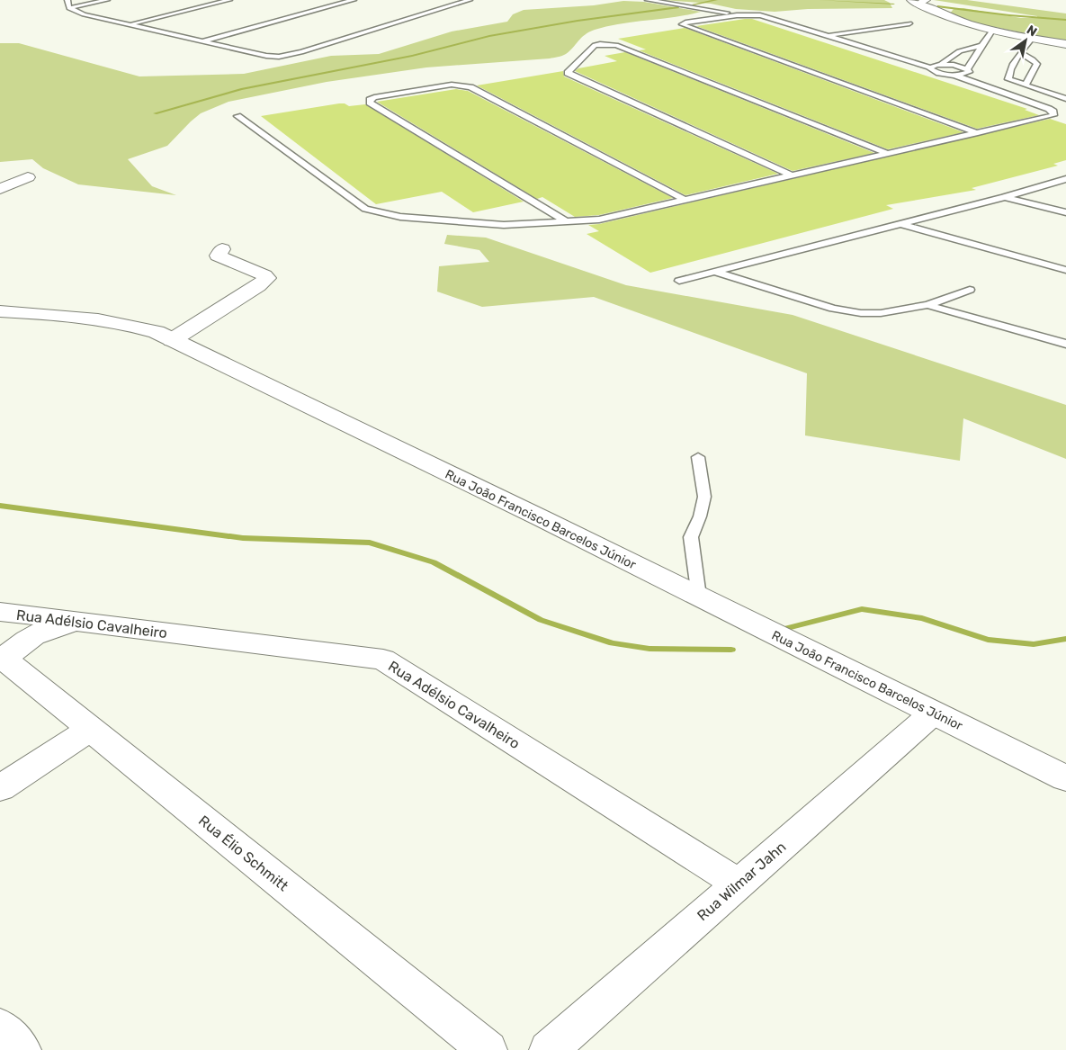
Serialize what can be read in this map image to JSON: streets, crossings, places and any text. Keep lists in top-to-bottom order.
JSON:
{
  "streets": {
    "street": [
      "Rua João Francisco Barcelos Júnior",
      "Rua Adélsio Cavalheiro",
      "Rua Élio Schmitt",
      "Rua Wilmar Jahn"
    ]
  },
  "crossings": [
    ["Rua João Francisco Barcelos Júnior", "Rua Wilmar Jahn"],
    ["Rua Adélsio Cavalheiro", "Rua Wilmar Jahn"]
  ],
  "north": "top right"
}
